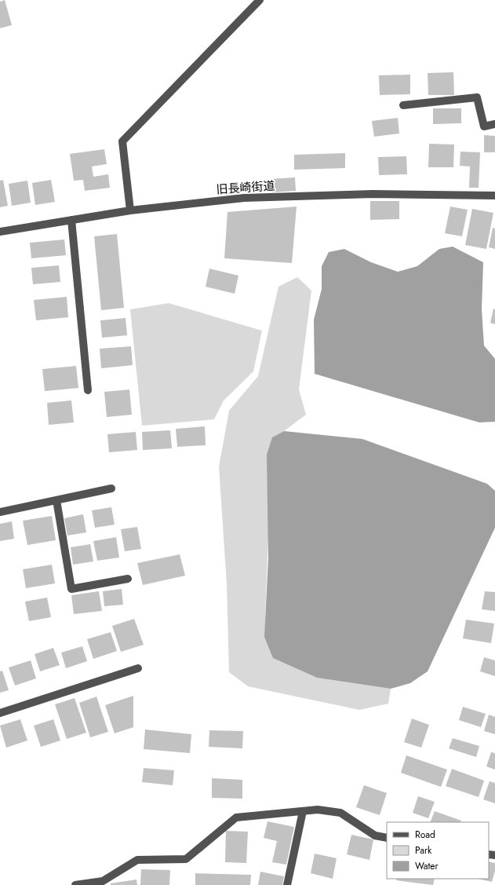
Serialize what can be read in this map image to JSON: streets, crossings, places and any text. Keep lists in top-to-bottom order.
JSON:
{
  "streets": {
    "street": ["旧長崎街道"]
  },
  "legend": ["Road", "Park", "Water"]
}
